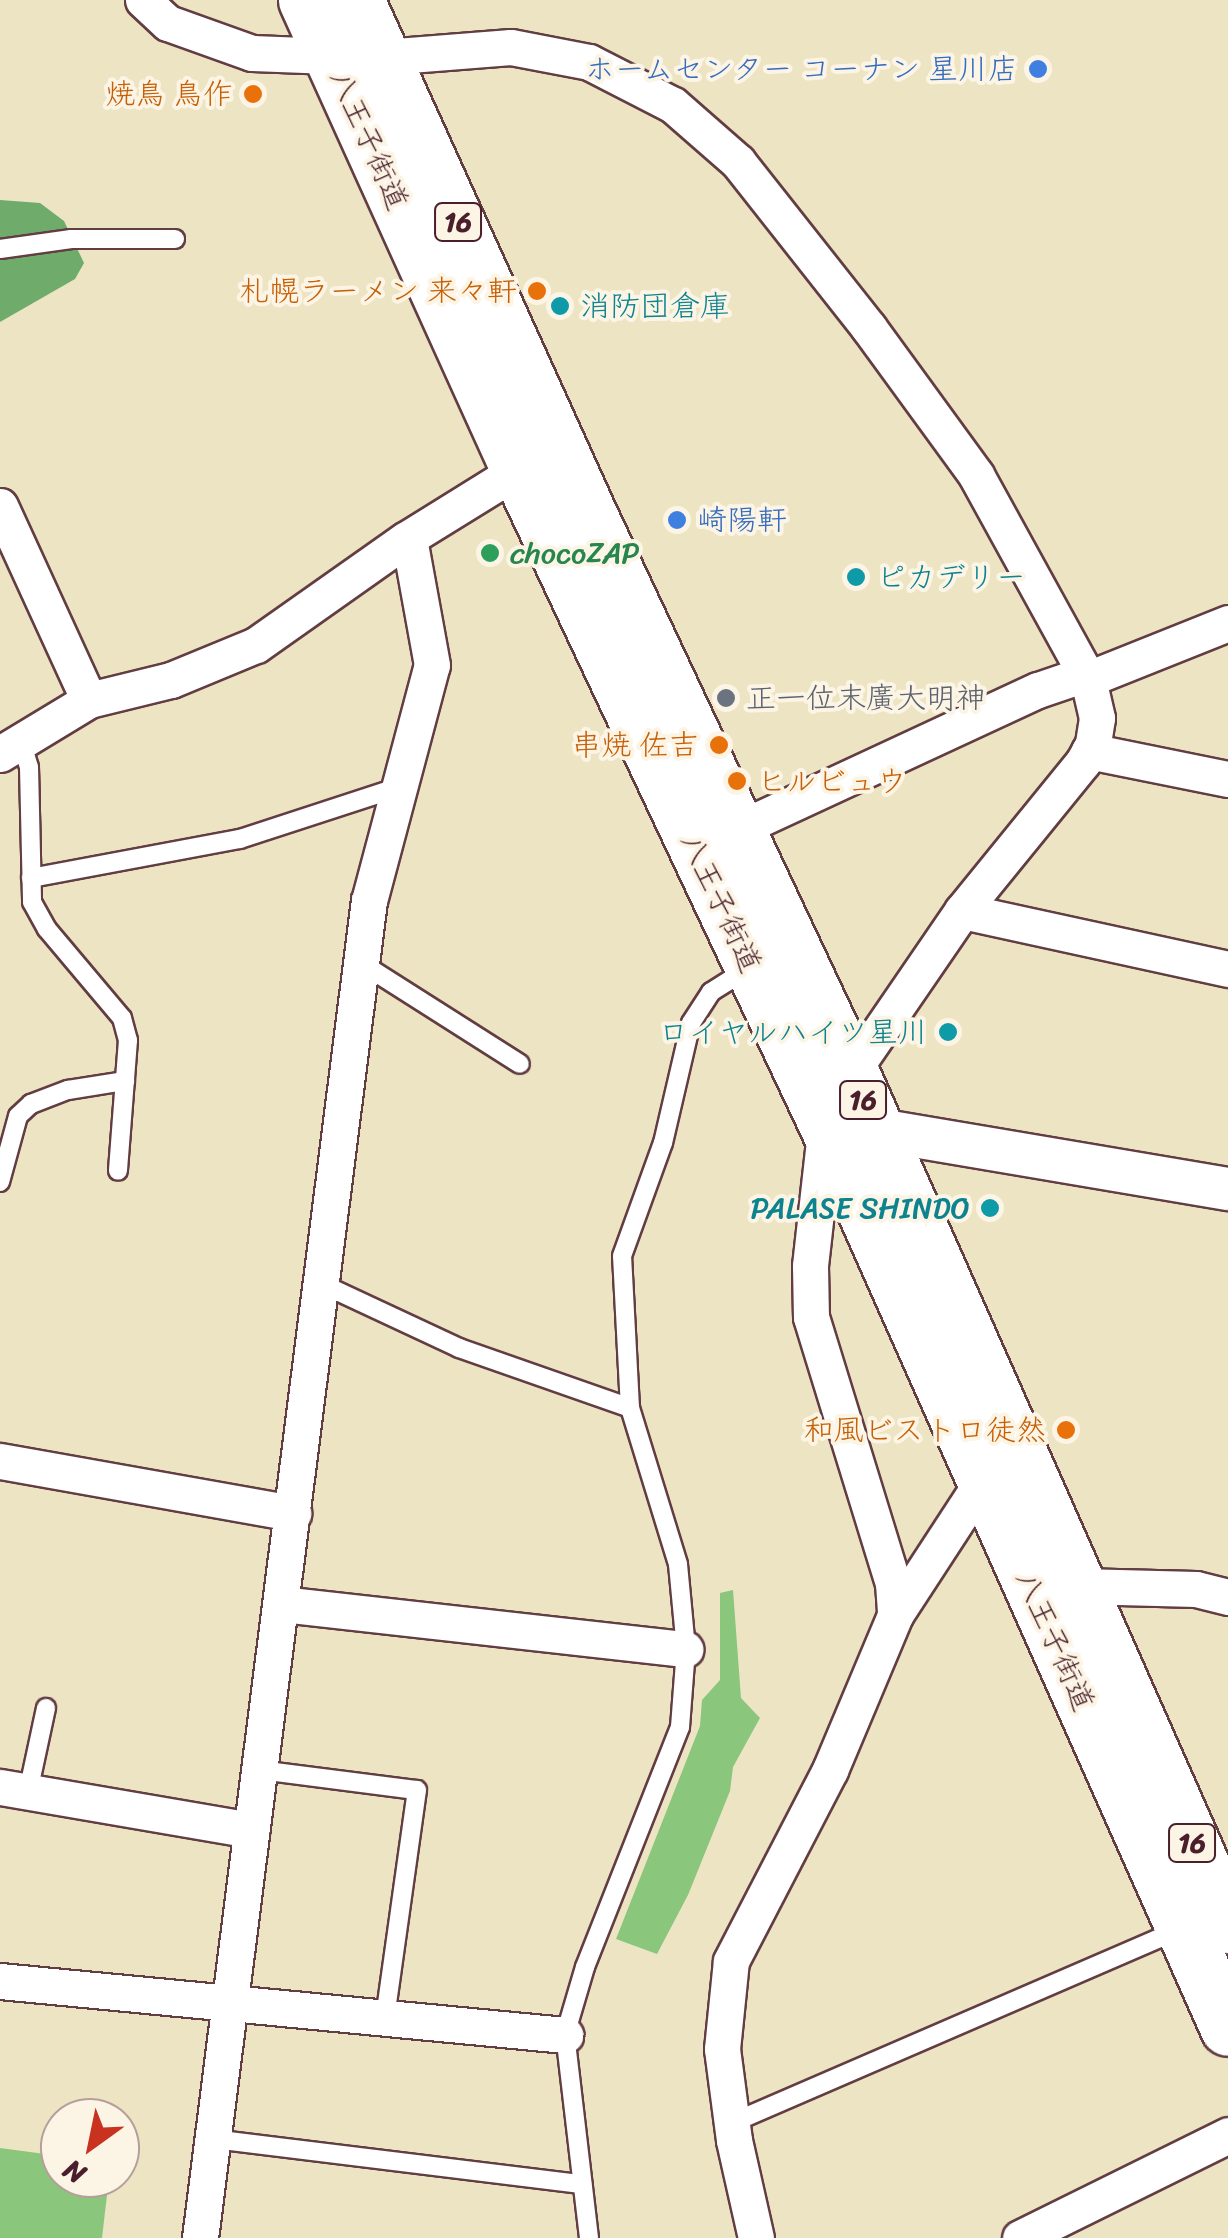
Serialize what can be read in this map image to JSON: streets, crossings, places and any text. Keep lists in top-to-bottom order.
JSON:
{
  "streets": {
    "highway": ["八王子街道", "16"]
  },
  "places": [
    "ホームセンター コーナン 星川店",
    "焼鳥 鳥作",
    "札幌ラーメン 来々軒",
    "消防団倉庫",
    "崎陽軒",
    "chocoZAP",
    "ピカデリー",
    "正一位末廣大明神",
    "串焼 佐吉",
    "ヒルビュウ",
    "ロイヤルハイツ星川",
    "PALASE SHINDO",
    "和風ビストロ徒然"
  ],
  "north": "bottom left"
}
